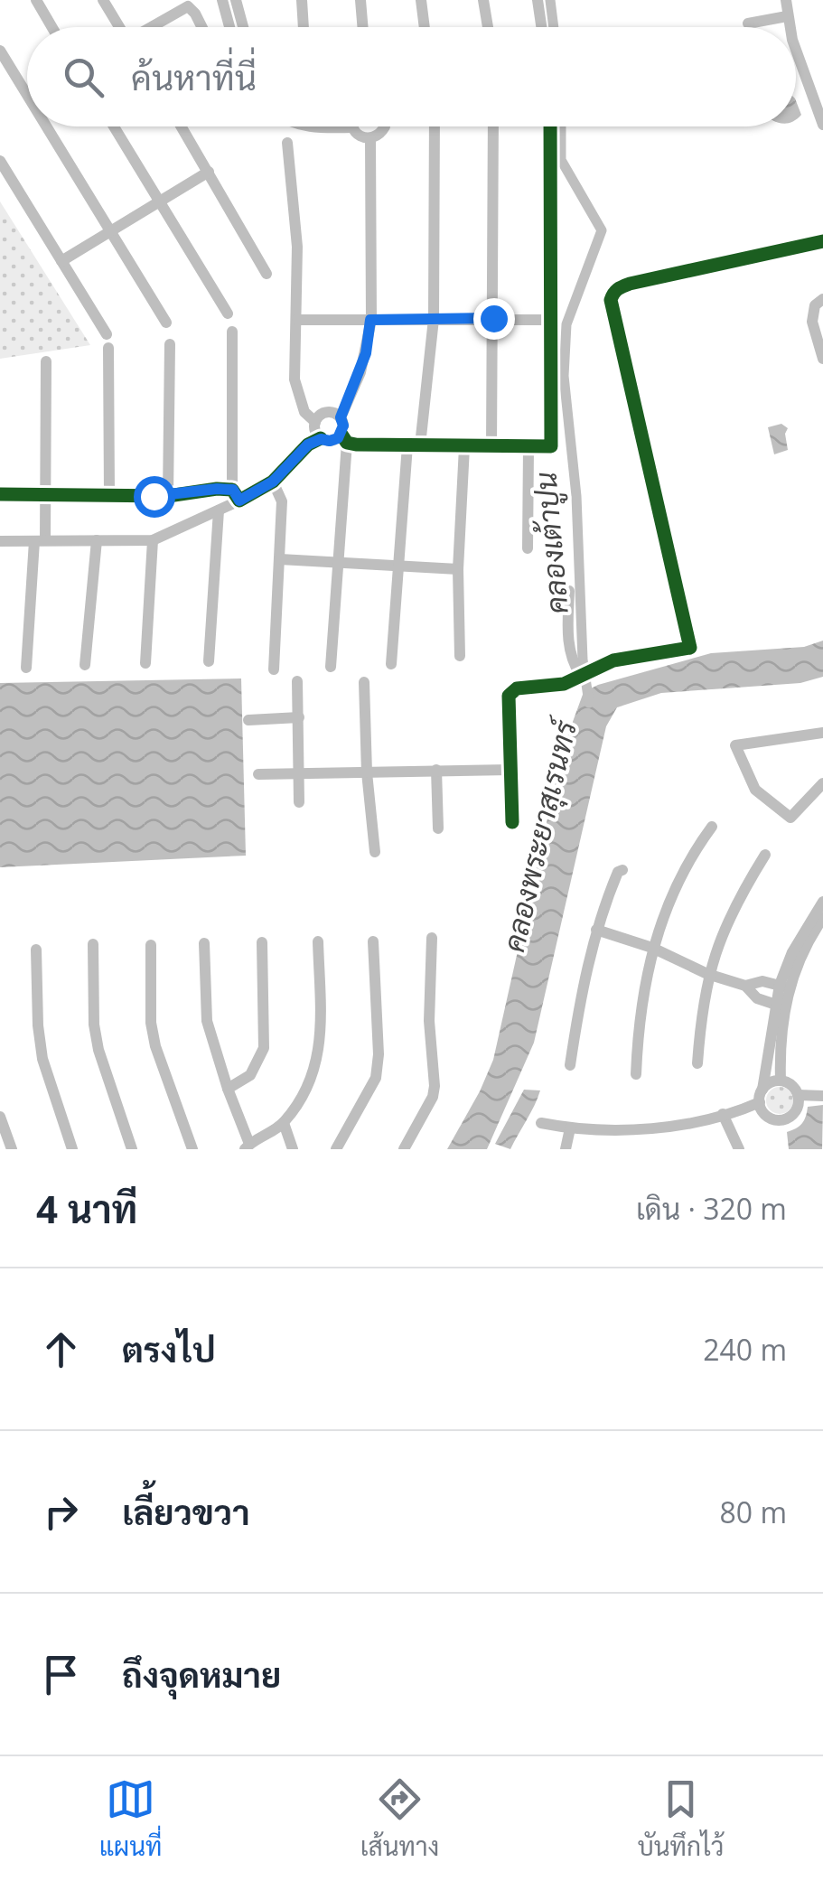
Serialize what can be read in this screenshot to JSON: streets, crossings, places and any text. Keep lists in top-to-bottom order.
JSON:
{
  "water": ["คลองเต้าปูน", "คลองพระยาสุเรนทร์"],
  "page": {
    "search": "ค้นหาที่นี่",
    "heading": ["4 นาที", "เดิน · 320 m"],
    "list": [
      ["ตรงไป", "240 m"],
      ["เลี้ยวขวา", "80 m"],
      "ถึงจุดหมาย"
    ],
    "nav": ["แผนที่", "เส้นทาง", "บันทึกไว้"]
  }
}
